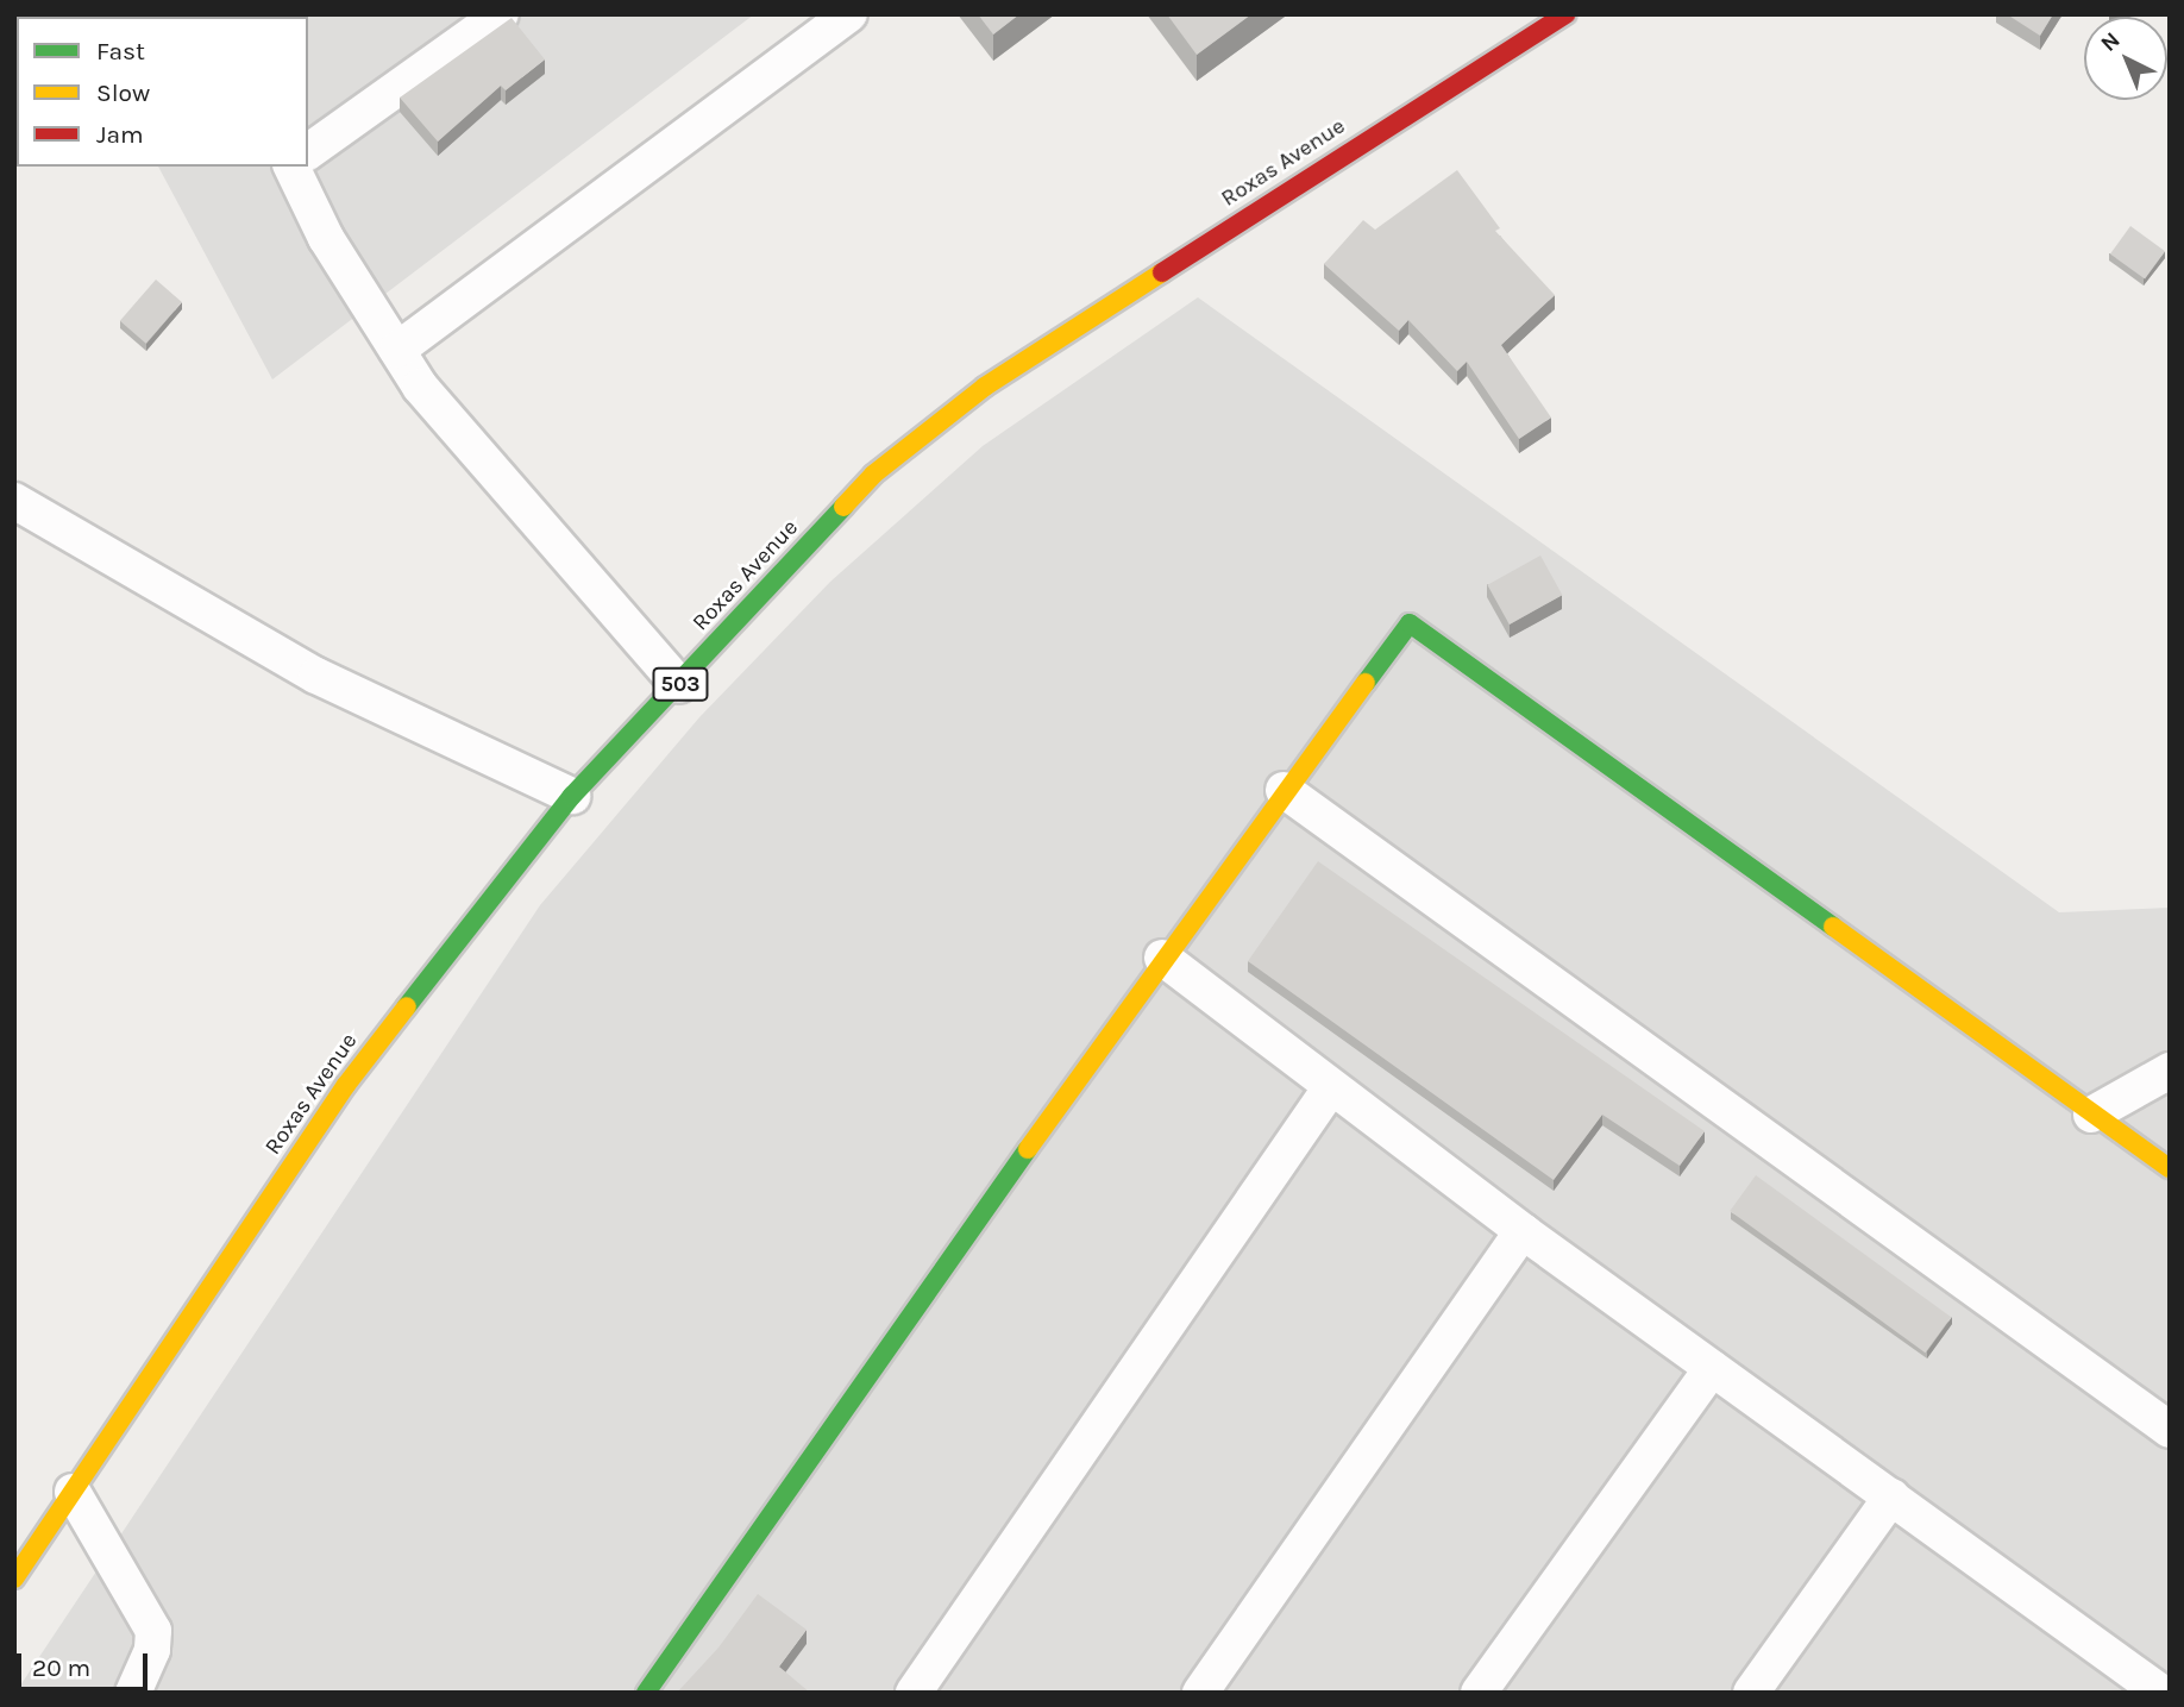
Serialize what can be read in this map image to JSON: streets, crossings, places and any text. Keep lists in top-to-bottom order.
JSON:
{
  "streets": {
    "street": ["Roxas Avenue", "503"]
  },
  "legend": ["Fast", "Slow", "Jam"],
  "scale_bar": "20 m",
  "north": "top left"
}
